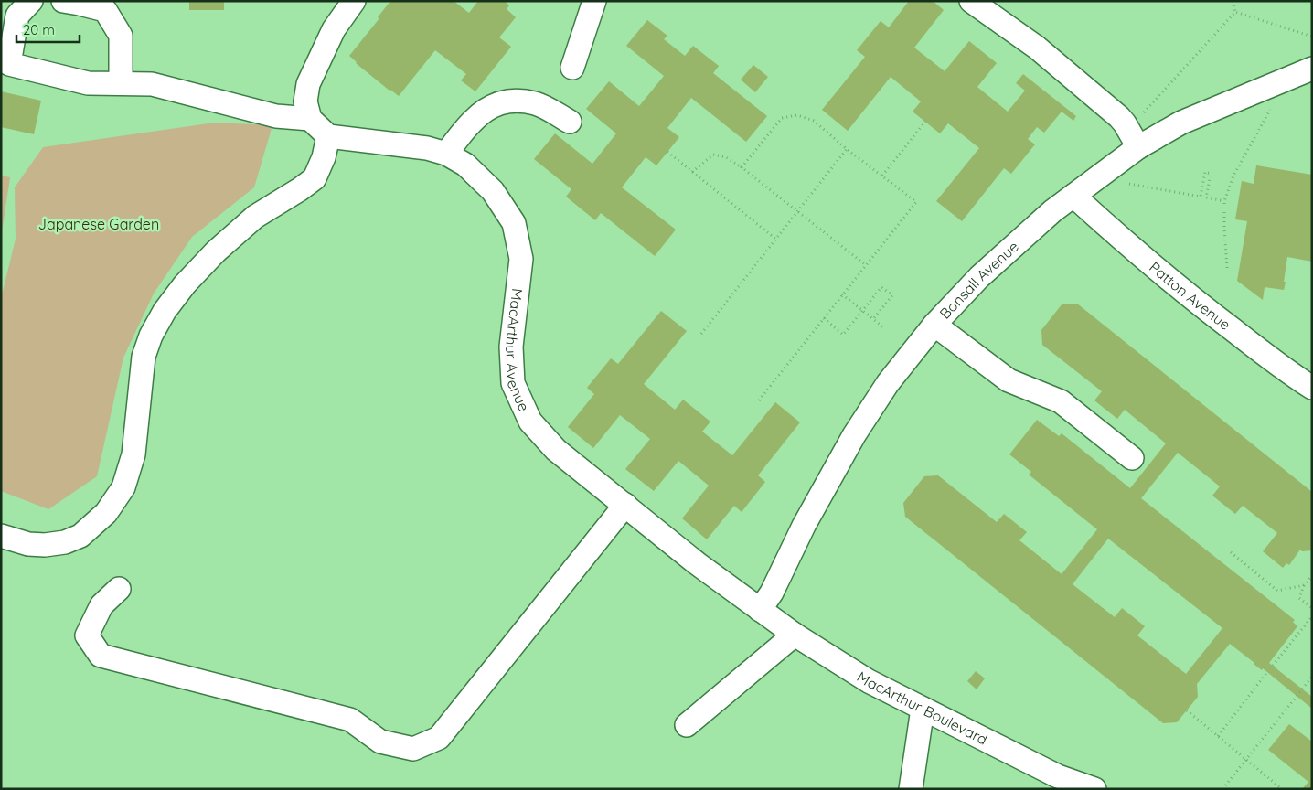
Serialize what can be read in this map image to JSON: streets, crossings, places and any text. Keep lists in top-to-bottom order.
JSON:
{
  "streets": {
    "street": [
      "Bonsall Avenue",
      "Patton Avenue",
      "MacArthur Avenue",
      "MacArthur Boulevard"
    ]
  },
  "crossings": [
    ["Bonsall Avenue", "Patton Avenue"],
    ["Bonsall Avenue", "MacArthur Avenue"],
    ["Bonsall Avenue", "MacArthur Boulevard"],
    ["MacArthur Avenue", "MacArthur Boulevard"]
  ],
  "parks": ["Japanese Garden"],
  "scale_bar": "20 m"
}
